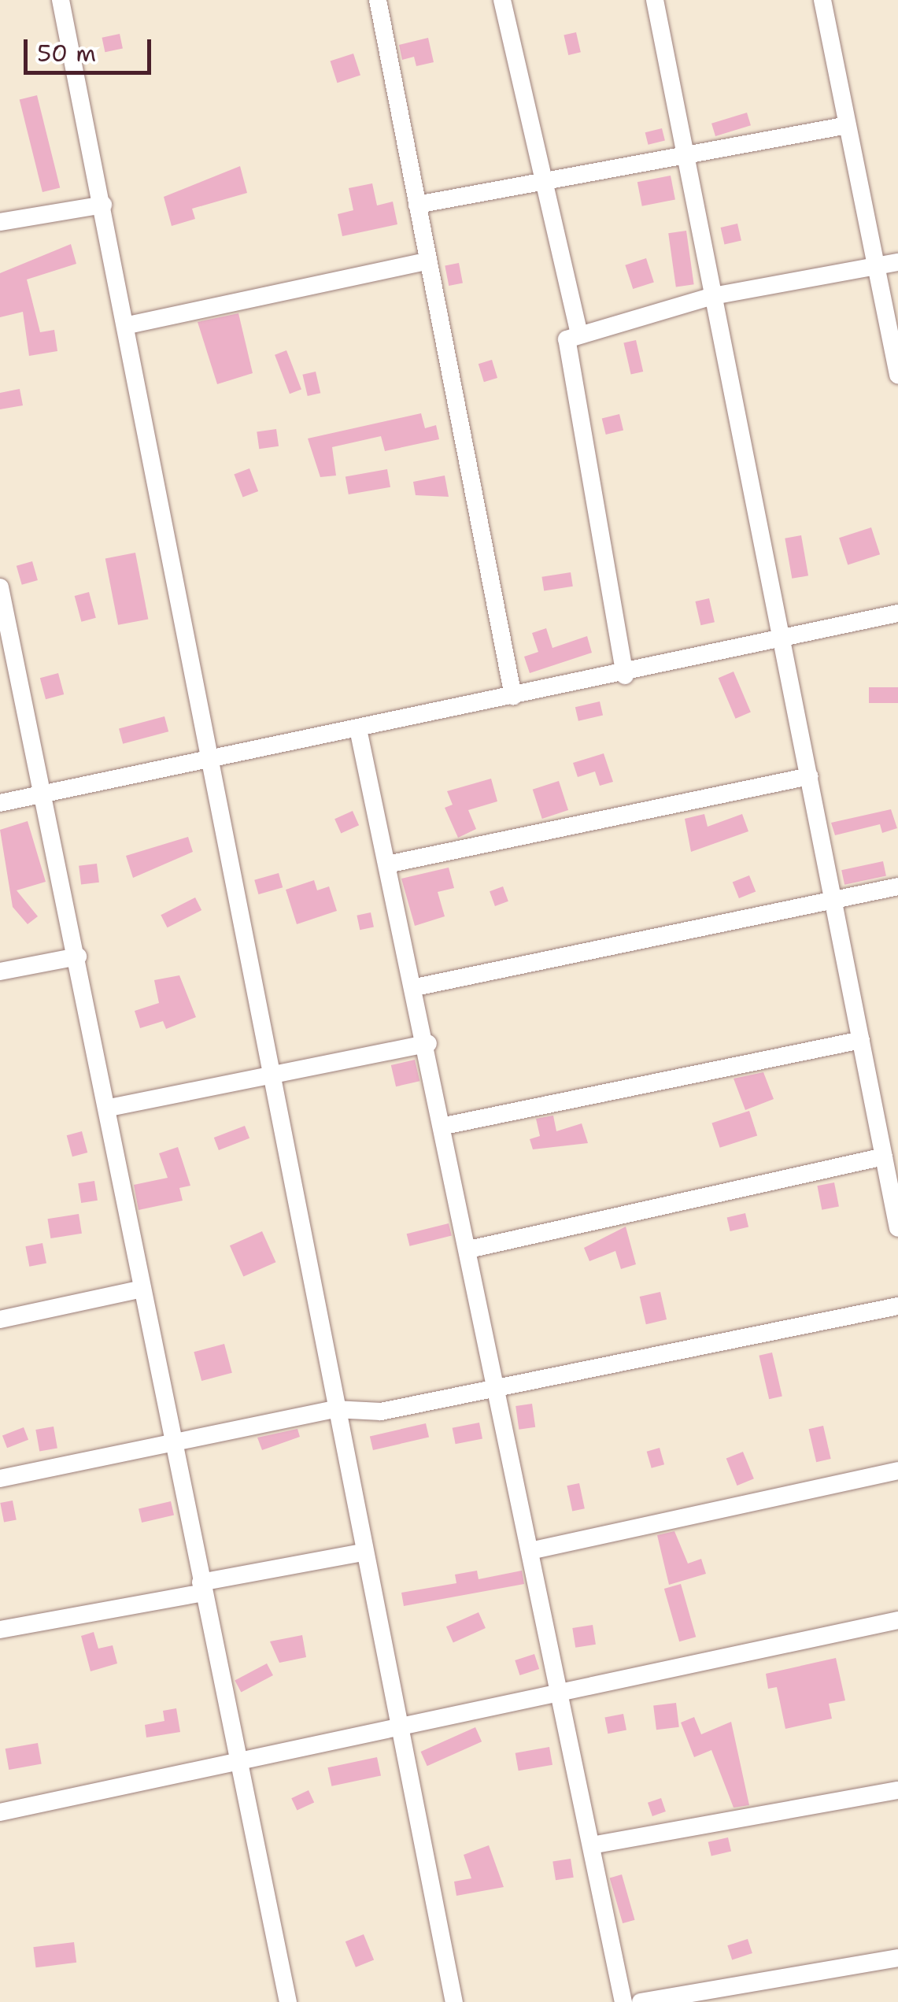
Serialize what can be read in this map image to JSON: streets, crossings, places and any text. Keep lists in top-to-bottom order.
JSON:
{
  "scale_bar": "50 m"
}
